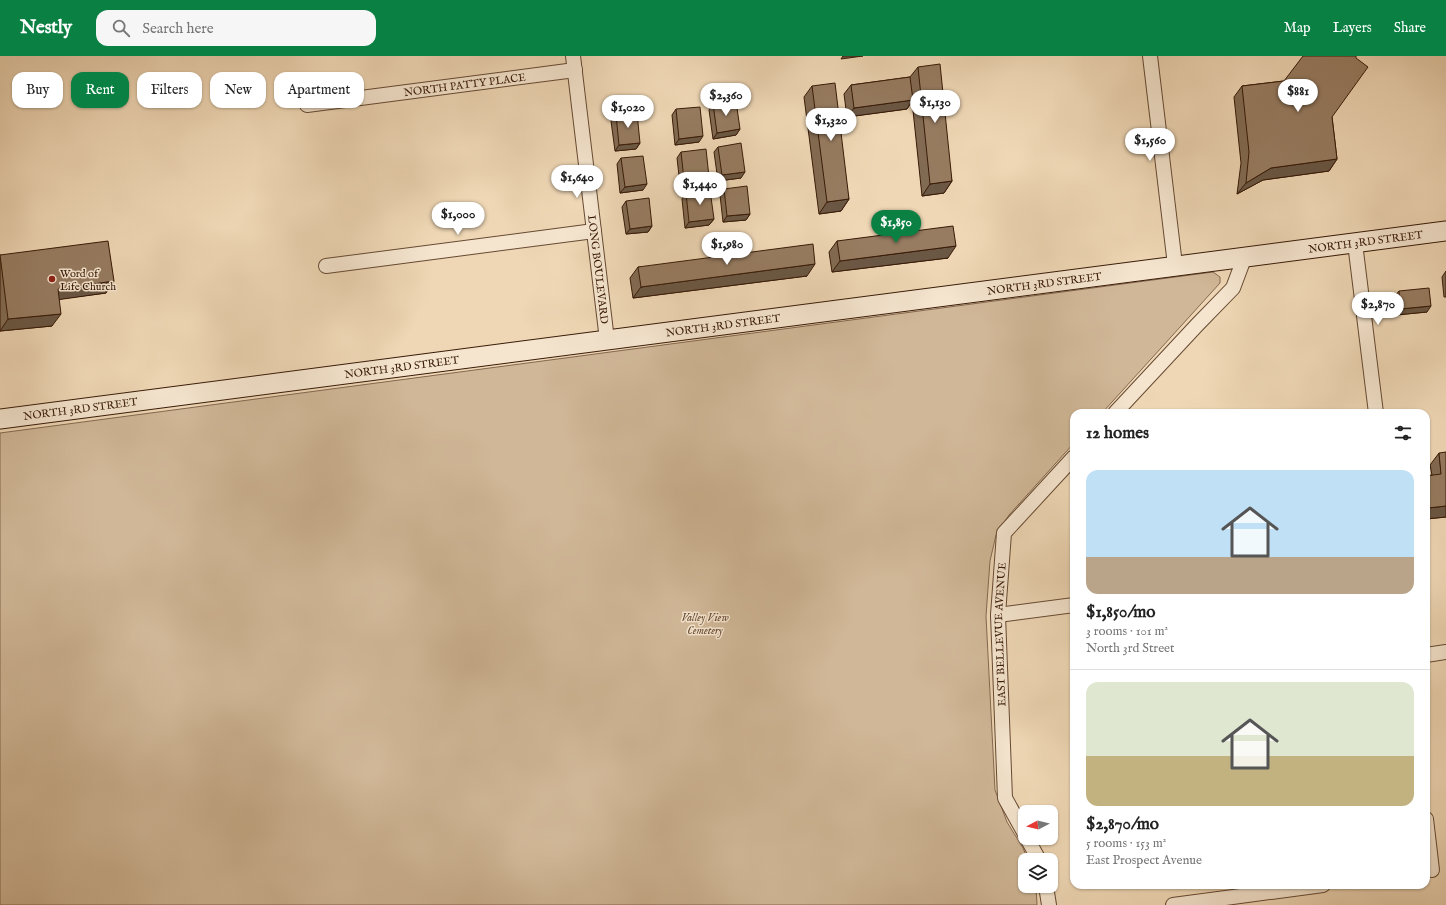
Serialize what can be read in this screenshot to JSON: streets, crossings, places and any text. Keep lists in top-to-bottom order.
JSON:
{
  "streets": {
    "main road": ["NORTH 3RD STREET"],
    "street": ["NORTH PATTY PLACE", "LONG BOULEVARD", "EAST BELLEVUE AVENUE"]
  },
  "crossings": [
    ["NORTH PATTY PLACE", "LONG BOULEVARD"],
    ["NORTH 3RD STREET", "LONG BOULEVARD"]
  ],
  "parks": ["Valley View Cemetery"],
  "places": ["Word of Life Church"],
  "north": "left",
  "page": {
    "header": "Nestly",
    "search": "Search here",
    "nav": ["Map", "Layers", "Share"],
    "chip": [
      "Buy",
      "Rent",
      "Filters",
      "New",
      "Apartment"
    ],
    "price": [
      "$881",
      "$2,360",
      "$1,130",
      "$1,020",
      "$1,320",
      "$1,560",
      "$1,640",
      "$1,440",
      "$1,000",
      "$1,850",
      "$1,980",
      "$2,870"
    ],
    "heading": "12 homes",
    "list": [
      {
        "name": "$1,850/mo",
        "note": "3 rooms · 101 m² · North 3rd Street"
      },
      {
        "name": "$2,870/mo",
        "note": "5 rooms · 153 m² · East Prospect Avenue"
      }
    ]
  }
}
